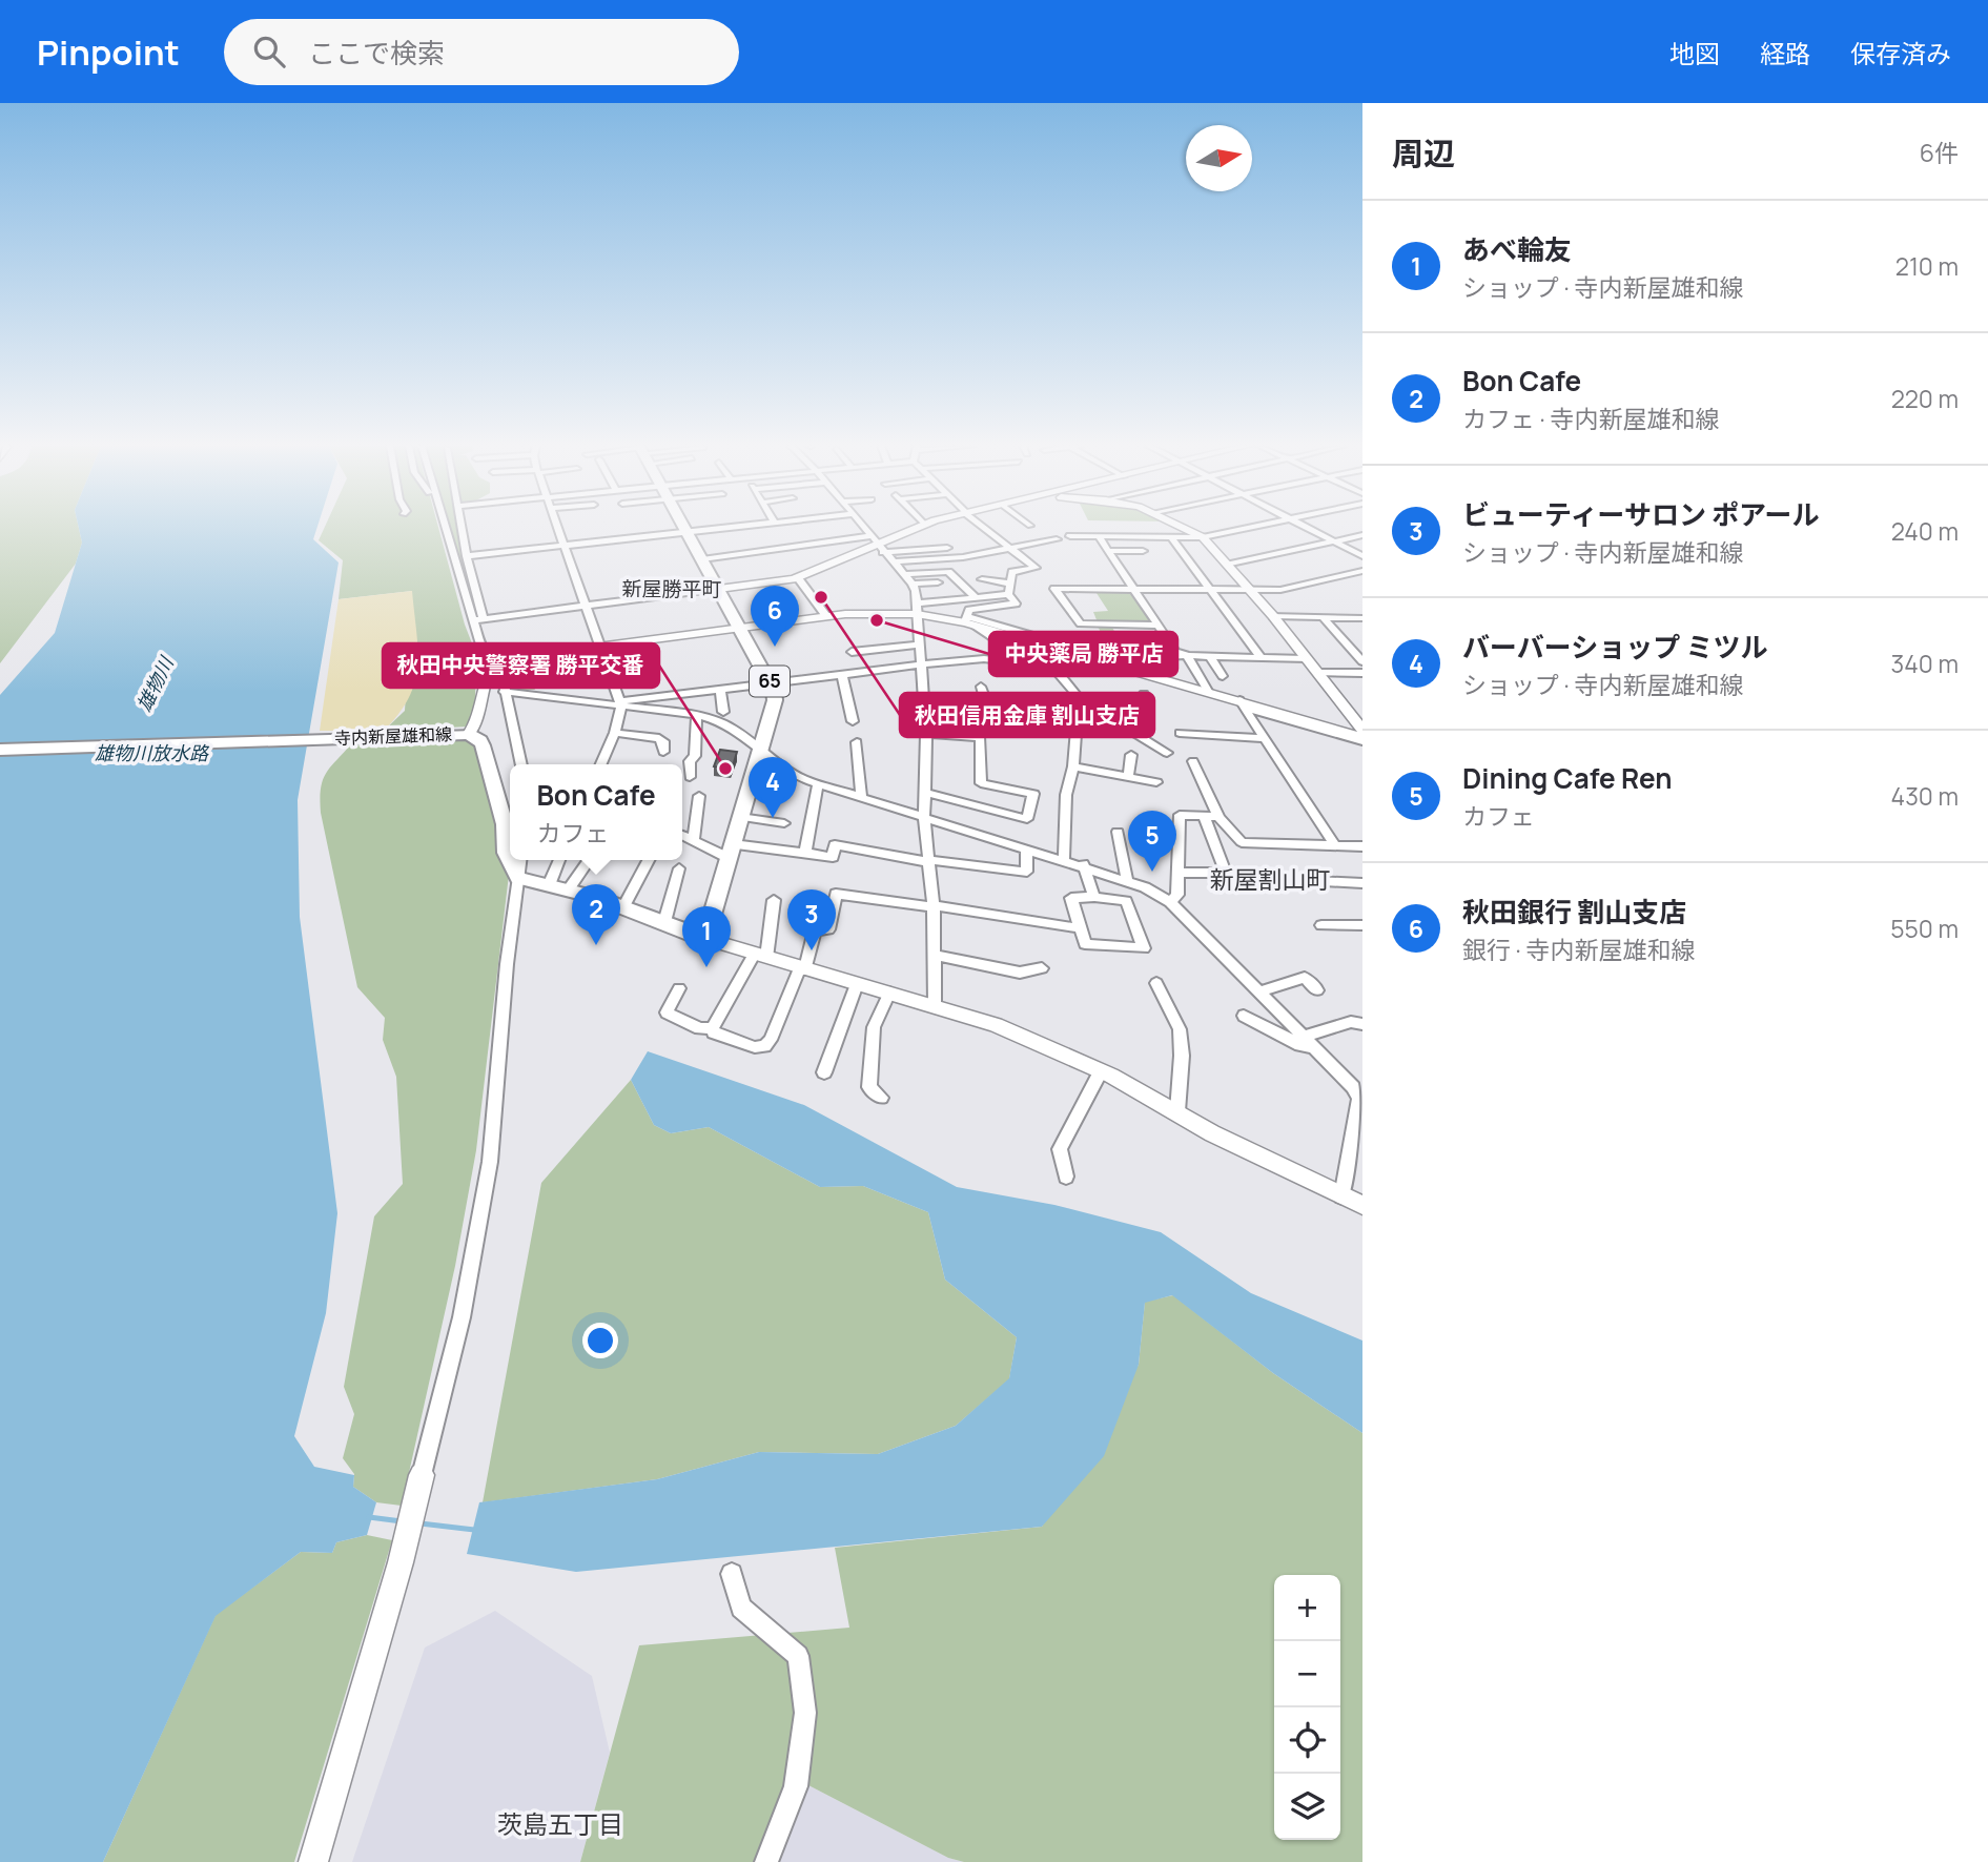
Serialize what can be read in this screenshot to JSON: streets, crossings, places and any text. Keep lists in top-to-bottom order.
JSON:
{
  "streets": {
    "main road": ["65", "寺内新屋雄和線"]
  },
  "districts": ["新屋勝平町", "新屋割山町", "茨島五丁目"],
  "water": ["雄物川", "雄物川放水路"],
  "places": ["秋田信用金庫 割山支店", "中央薬局 勝平店", "秋田中央警察署 勝平交番"],
  "north": "right",
  "page": {
    "header": "Pinpoint",
    "search": "ここで検索",
    "nav": ["地図", "経路", "保存済み"],
    "heading": ["周辺", "6件"],
    "list": [
      {
        "mark": "1",
        "name": "あべ輪友",
        "note": "ショップ · 寺内新屋雄和線",
        "value": "210 m"
      },
      {
        "mark": "2",
        "name": "Bon Cafe",
        "note": "カフェ · 寺内新屋雄和線",
        "value": "220 m"
      },
      {
        "mark": "3",
        "name": "ビューティーサロン ポアール",
        "note": "ショップ · 寺内新屋雄和線",
        "value": "240 m"
      },
      {
        "mark": "4",
        "name": "バーバーショップ ミツル",
        "note": "ショップ · 寺内新屋雄和線",
        "value": "340 m"
      },
      {
        "mark": "5",
        "name": "Dining Cafe Ren",
        "note": "カフェ",
        "value": "430 m"
      },
      {
        "mark": "6",
        "name": "秋田銀行 割山支店",
        "note": "銀行 · 寺内新屋雄和線",
        "value": "550 m"
      }
    ],
    "pins": [
      "6",
      "4",
      "5",
      "2",
      "3",
      "1"
    ],
    "popup": ["Bon Cafe", "カフェ"],
    "map_buttons": ["+", "−"]
  }
}
